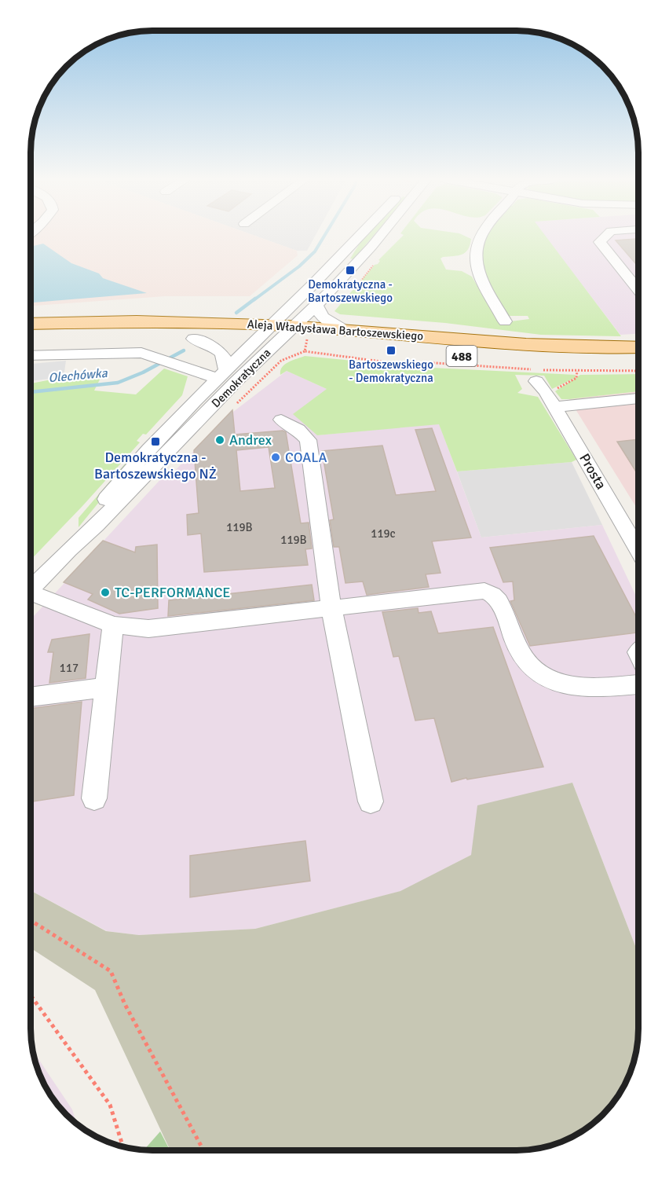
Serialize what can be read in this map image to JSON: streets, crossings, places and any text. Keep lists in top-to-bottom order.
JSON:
{
  "streets": {
    "main road": ["Aleja Władysława Bartoszewskiego", "488"],
    "street": ["Demokratyczna", "Prosta"]
  },
  "crossings": [
    ["Aleja Władysława Bartoszewskiego", "Demokratyczna"]
  ],
  "water": ["Olechówka"],
  "places": {
    "transit": ["Demokratyczna - Bartoszewskiego", "Bartoszewskiego - Demokratyczna", "Demokratyczna - Bartoszewskiego NŻ"],
    "other": ["Andrex", "COALA", "TC-PERFORMANCE"]
  },
  "house_numbers": [
    "119B",
    "119c",
    "119B",
    "117"
  ]
}
